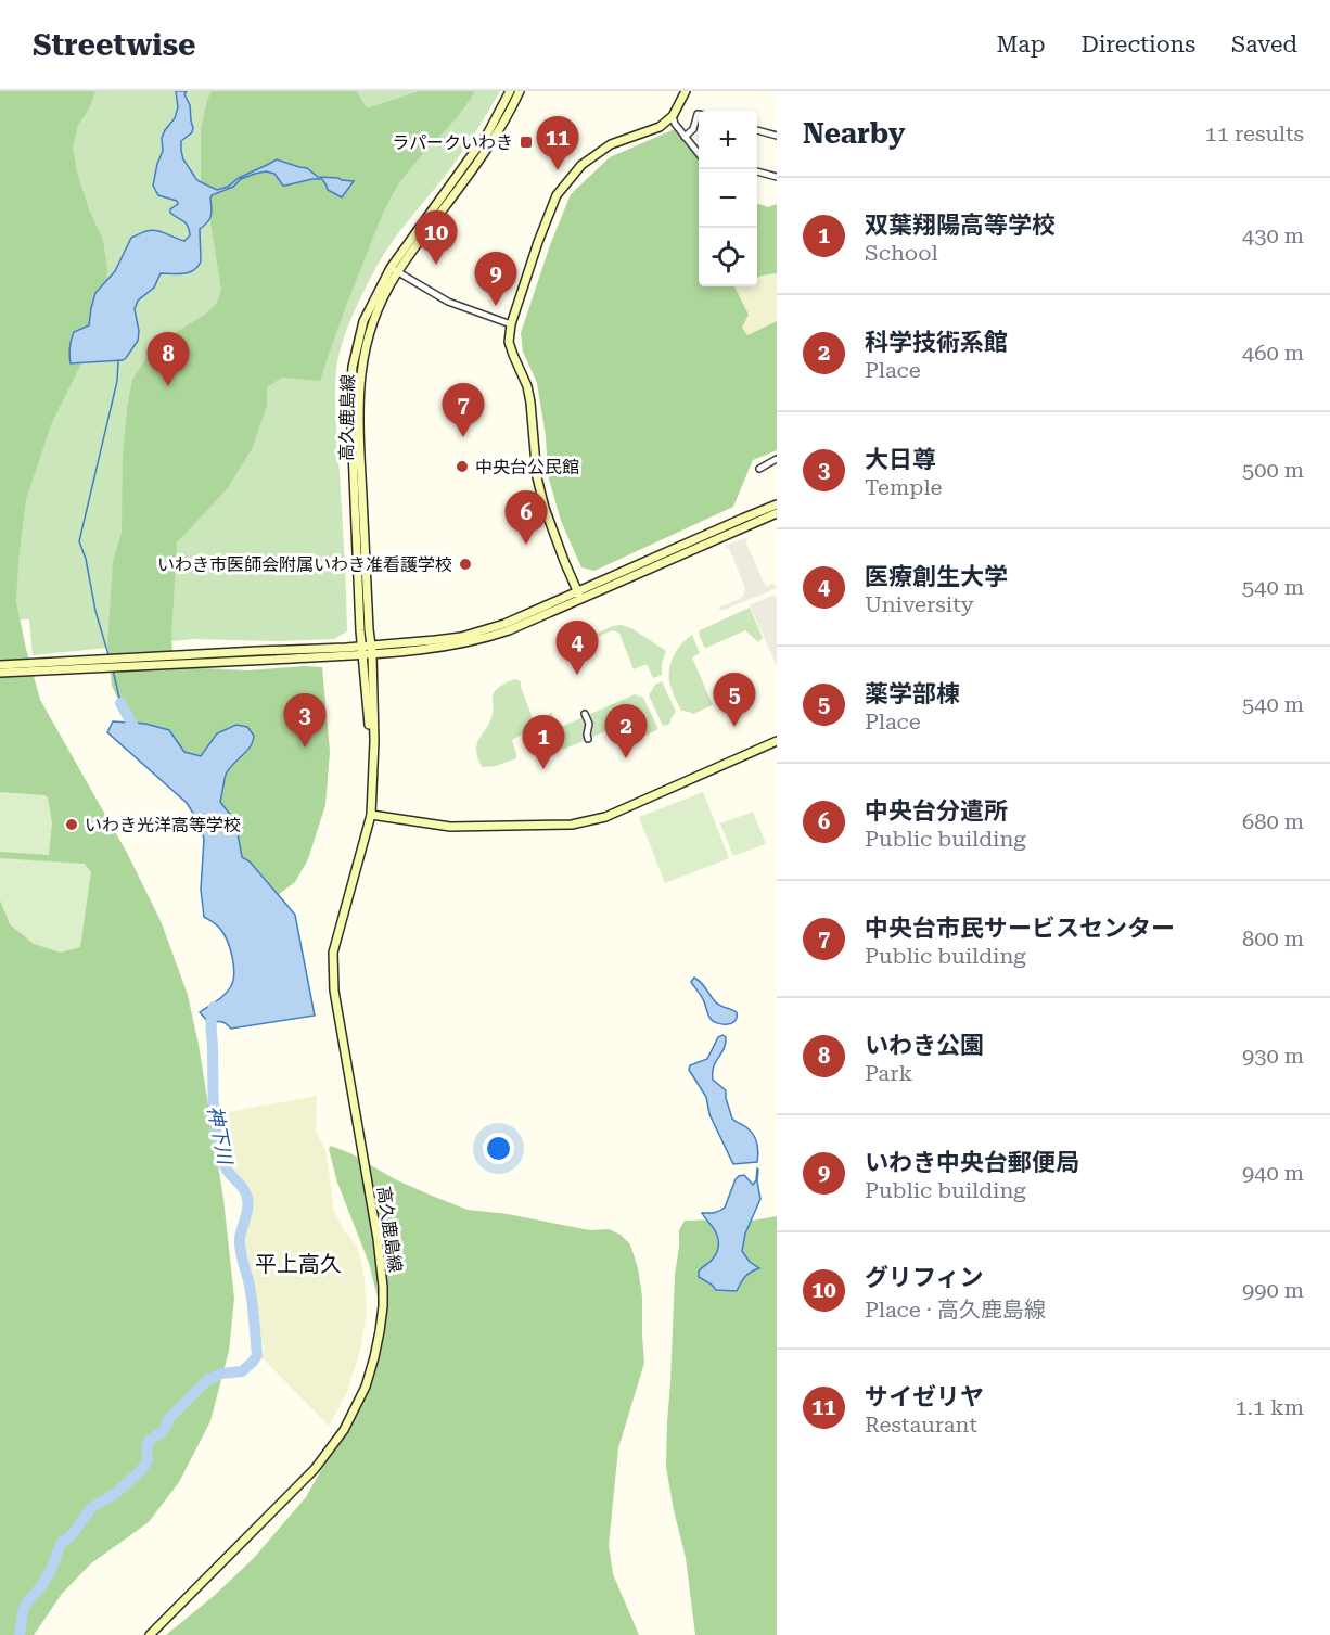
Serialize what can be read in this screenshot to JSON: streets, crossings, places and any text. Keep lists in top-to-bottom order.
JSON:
{
  "streets": {
    "street": ["高久鹿島線"]
  },
  "districts": ["平上高久"],
  "water": ["神下川"],
  "places": {
    "transit": ["ラパークいわき"],
    "other": ["中央台公民館", "いわき市医師会附属いわき准看護学校", "いわき光洋高等学校"]
  },
  "page": {
    "header": "Streetwise",
    "nav": ["Map", "Directions", "Saved"],
    "heading": ["Nearby", "11 results"],
    "map_buttons": ["+", "−"],
    "pins": [
      "11",
      "10",
      "9",
      "8",
      "7",
      "6",
      "4",
      "5",
      "3",
      "2",
      "1"
    ],
    "list": [
      {
        "mark": "1",
        "name": "双葉翔陽高等学校",
        "note": "School",
        "value": "430 m"
      },
      {
        "mark": "2",
        "name": "科学技術系館",
        "note": "Place",
        "value": "460 m"
      },
      {
        "mark": "3",
        "name": "大日尊",
        "note": "Temple",
        "value": "500 m"
      },
      {
        "mark": "4",
        "name": "医療創生大学",
        "note": "University",
        "value": "540 m"
      },
      {
        "mark": "5",
        "name": "薬学部棟",
        "note": "Place",
        "value": "540 m"
      },
      {
        "mark": "6",
        "name": "中央台分遣所",
        "note": "Public building",
        "value": "680 m"
      },
      {
        "mark": "7",
        "name": "中央台市民サービスセンター",
        "note": "Public building",
        "value": "800 m"
      },
      {
        "mark": "8",
        "name": "いわき公園",
        "note": "Park",
        "value": "930 m"
      },
      {
        "mark": "9",
        "name": "いわき中央台郵便局",
        "note": "Public building",
        "value": "940 m"
      },
      {
        "mark": "10",
        "name": "グリフィン",
        "note": "Place · 高久鹿島線",
        "value": "990 m"
      },
      {
        "mark": "11",
        "name": "サイゼリヤ",
        "note": "Restaurant",
        "value": "1.1 km"
      }
    ]
  }
}
